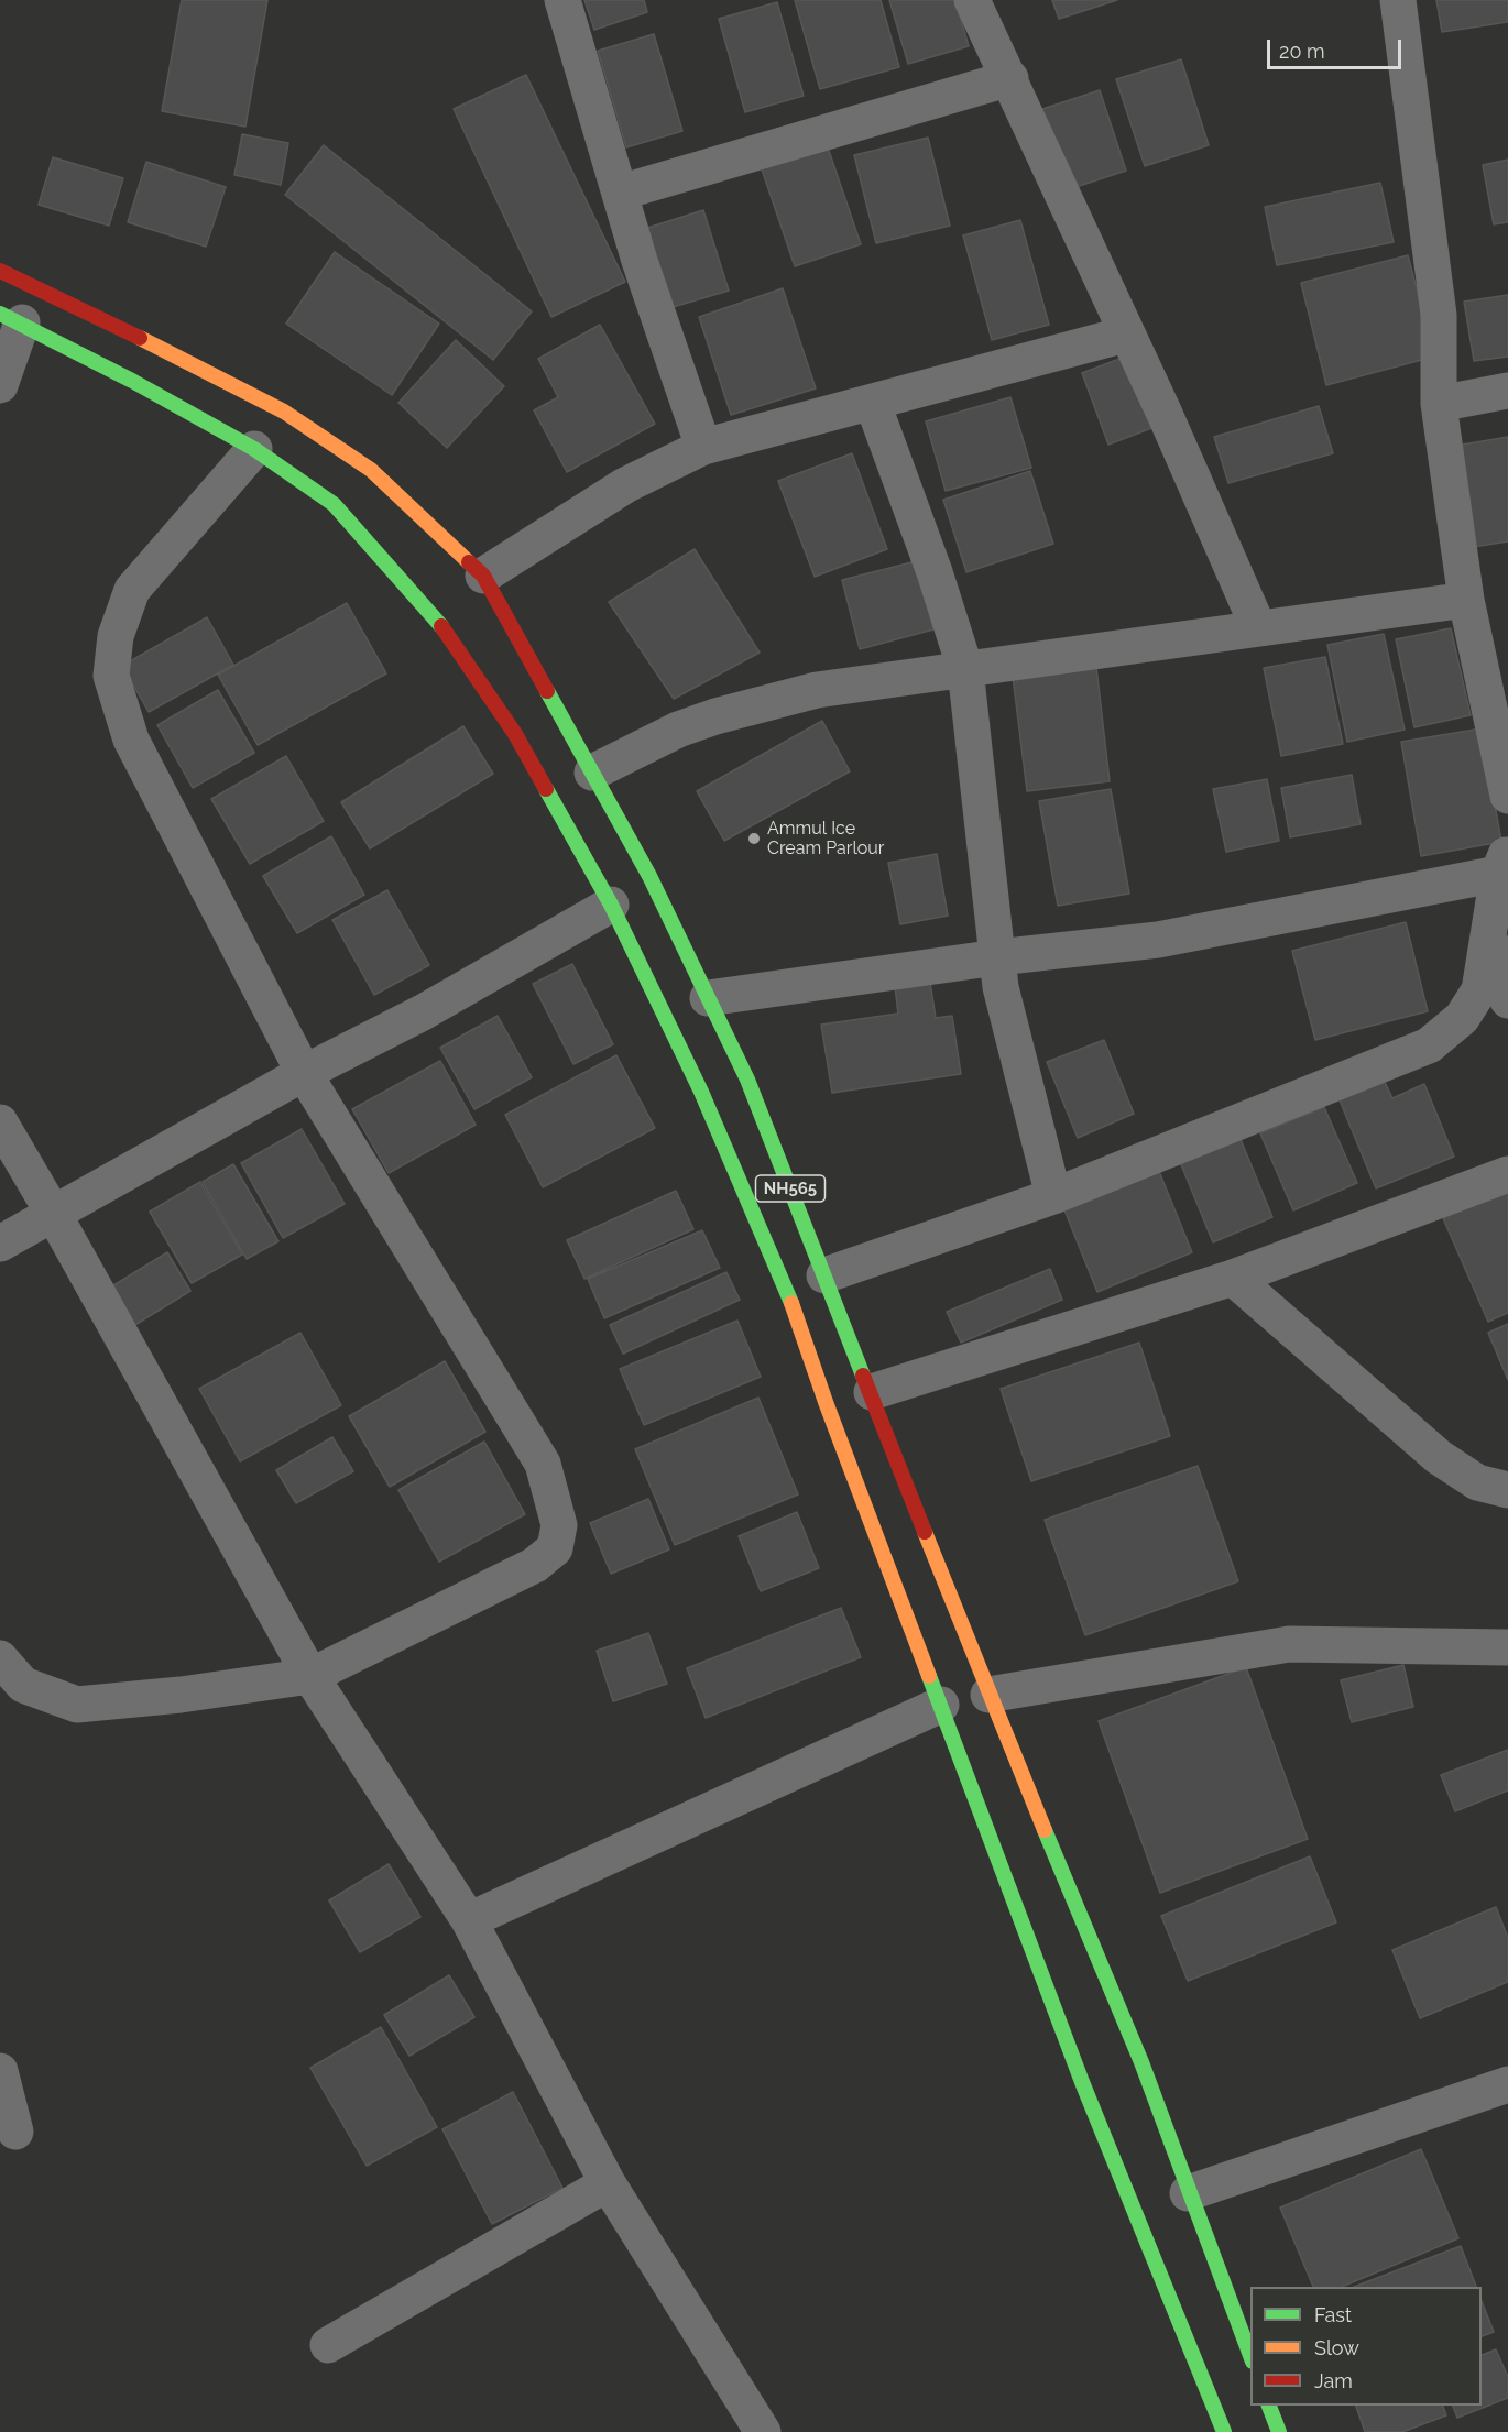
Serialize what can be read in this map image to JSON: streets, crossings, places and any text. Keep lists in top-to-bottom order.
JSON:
{
  "streets": {
    "highway": ["NH565"]
  },
  "places": ["Ammul Ice Cream Parlour"],
  "legend": ["Fast", "Slow", "Jam"],
  "scale_bar": "20 m"
}
